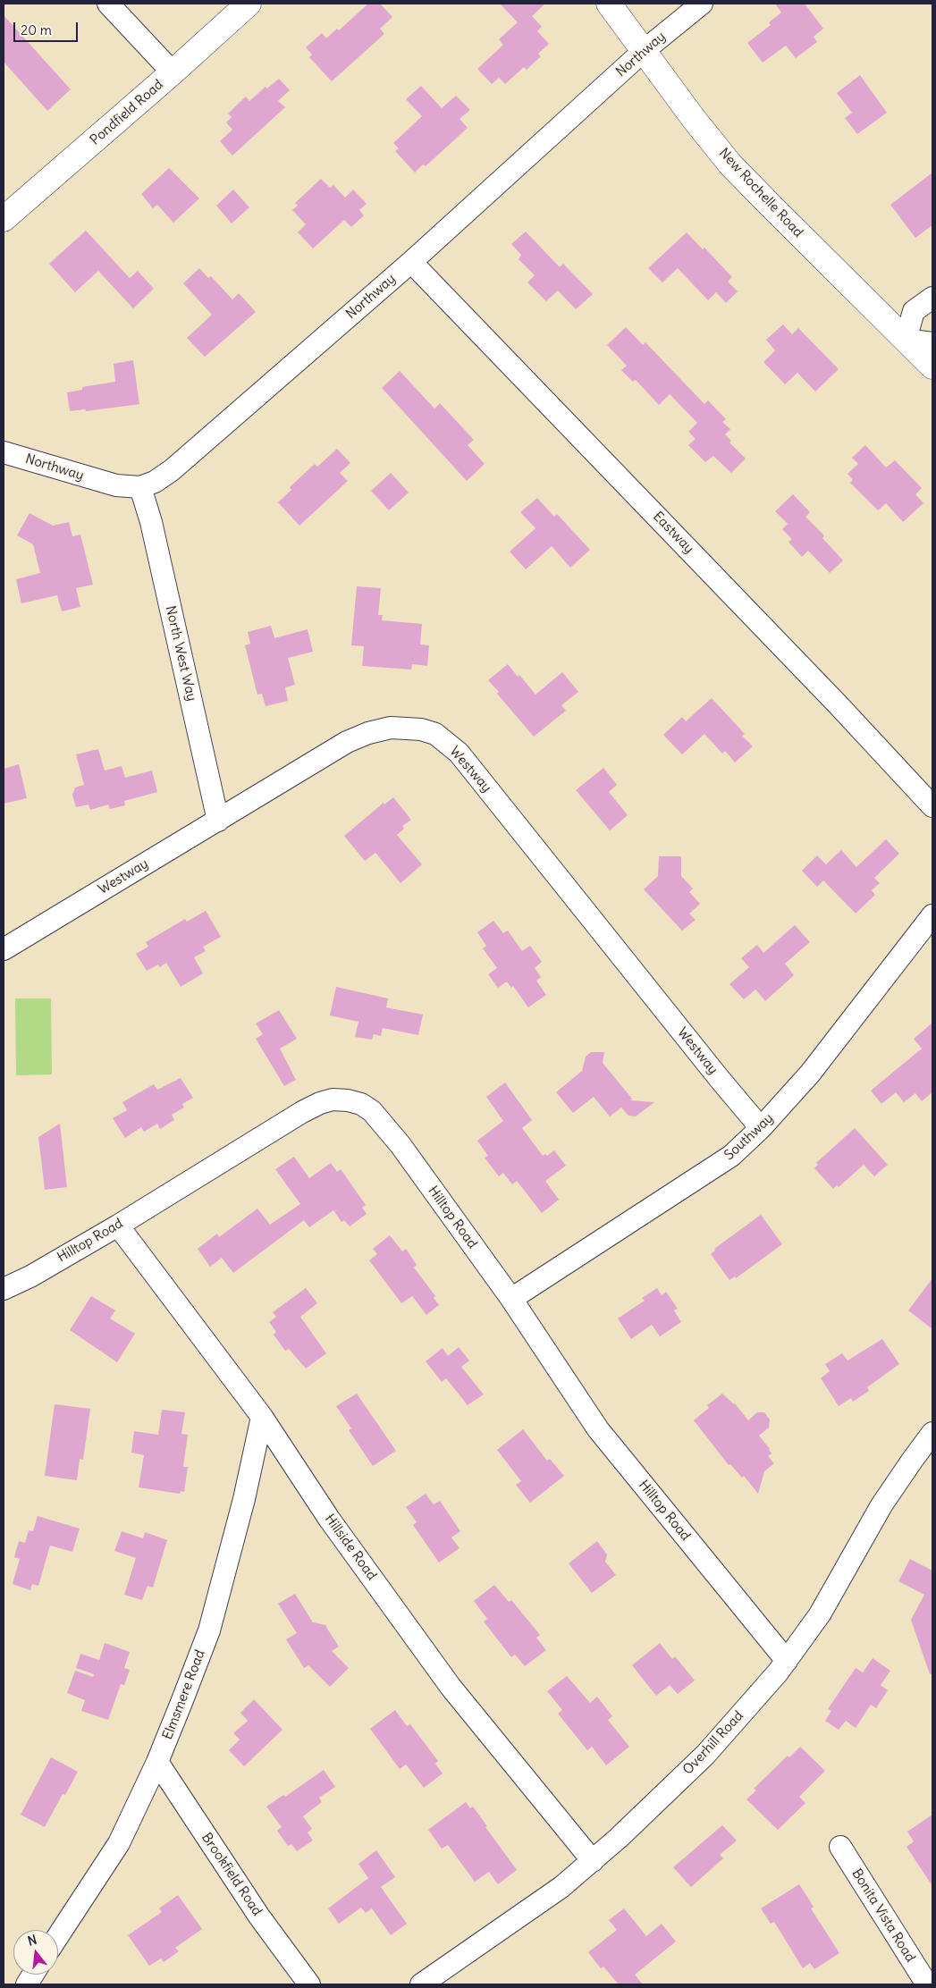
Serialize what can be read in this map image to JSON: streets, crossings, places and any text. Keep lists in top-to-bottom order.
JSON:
{
  "streets": {
    "main road": ["Pondfield Road", "New Rochelle Road"],
    "street": [
      "Northway",
      "Eastway",
      "North West Way",
      "Westway",
      "Southway",
      "Hilltop Road",
      "Hillside Road",
      "Elmsmere Road",
      "Overhill Road",
      "Brookfield Road",
      "Bonita Vista Road"
    ]
  },
  "crossings": [
    ["Northway", "New Rochelle Road"],
    ["Northway", "Eastway"],
    ["Northway", "North West Way"],
    ["North West Way", "Westway"],
    ["Westway", "Southway"],
    ["Southway", "Hilltop Road"],
    ["Hilltop Road", "Hillside Road"],
    ["Hilltop Road", "Overhill Road"],
    ["Hillside Road", "Elmsmere Road"],
    ["Hillside Road", "Overhill Road"],
    ["Elmsmere Road", "Brookfield Road"]
  ],
  "scale_bar": "20 m",
  "north": "top"
}
